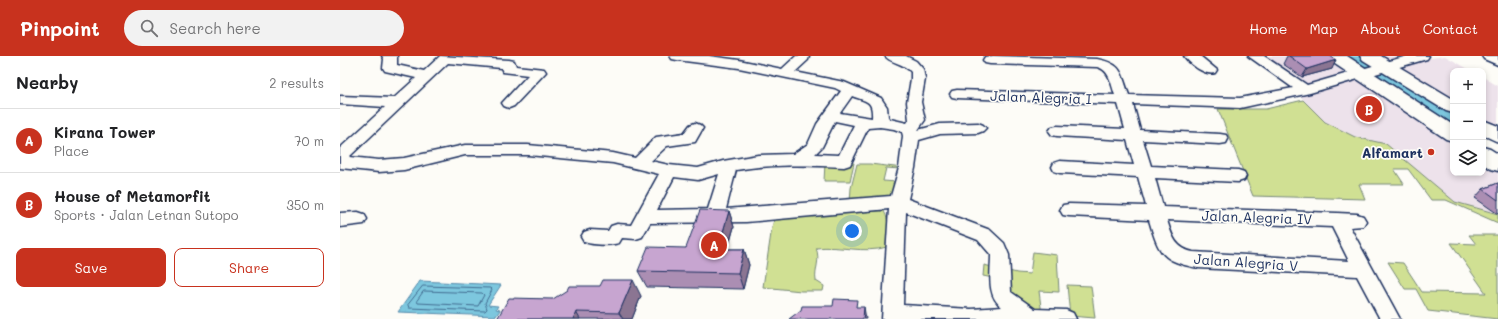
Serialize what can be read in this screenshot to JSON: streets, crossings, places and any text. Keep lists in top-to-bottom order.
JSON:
{
  "streets": {
    "street": ["Jalan Alegria I", "Jalan Alegria IV", "Jalan Alegria V"]
  },
  "crossings": [
    ["Jalan Alegria I", "Jalan Alegria V"],
    ["Jalan Alegria IV", "Jalan Alegria V"]
  ],
  "places": ["Alfamart"],
  "page": {
    "header": "Pinpoint",
    "search": "Search here",
    "nav": [
      "Home",
      "Map",
      "About",
      "Contact"
    ],
    "heading": ["Nearby", "2 results"],
    "map_buttons": ["+", "−"],
    "pins": ["B", "A"],
    "list": [
      {
        "mark": "A",
        "name": "Kirana Tower",
        "note": "Place",
        "value": "70 m"
      },
      {
        "mark": "B",
        "name": "House of Metamorfit",
        "note": "Sports · Jalan Letnan Sutopo",
        "value": "350 m"
      }
    ],
    "buttons": ["Save", "Share"]
  }
}
